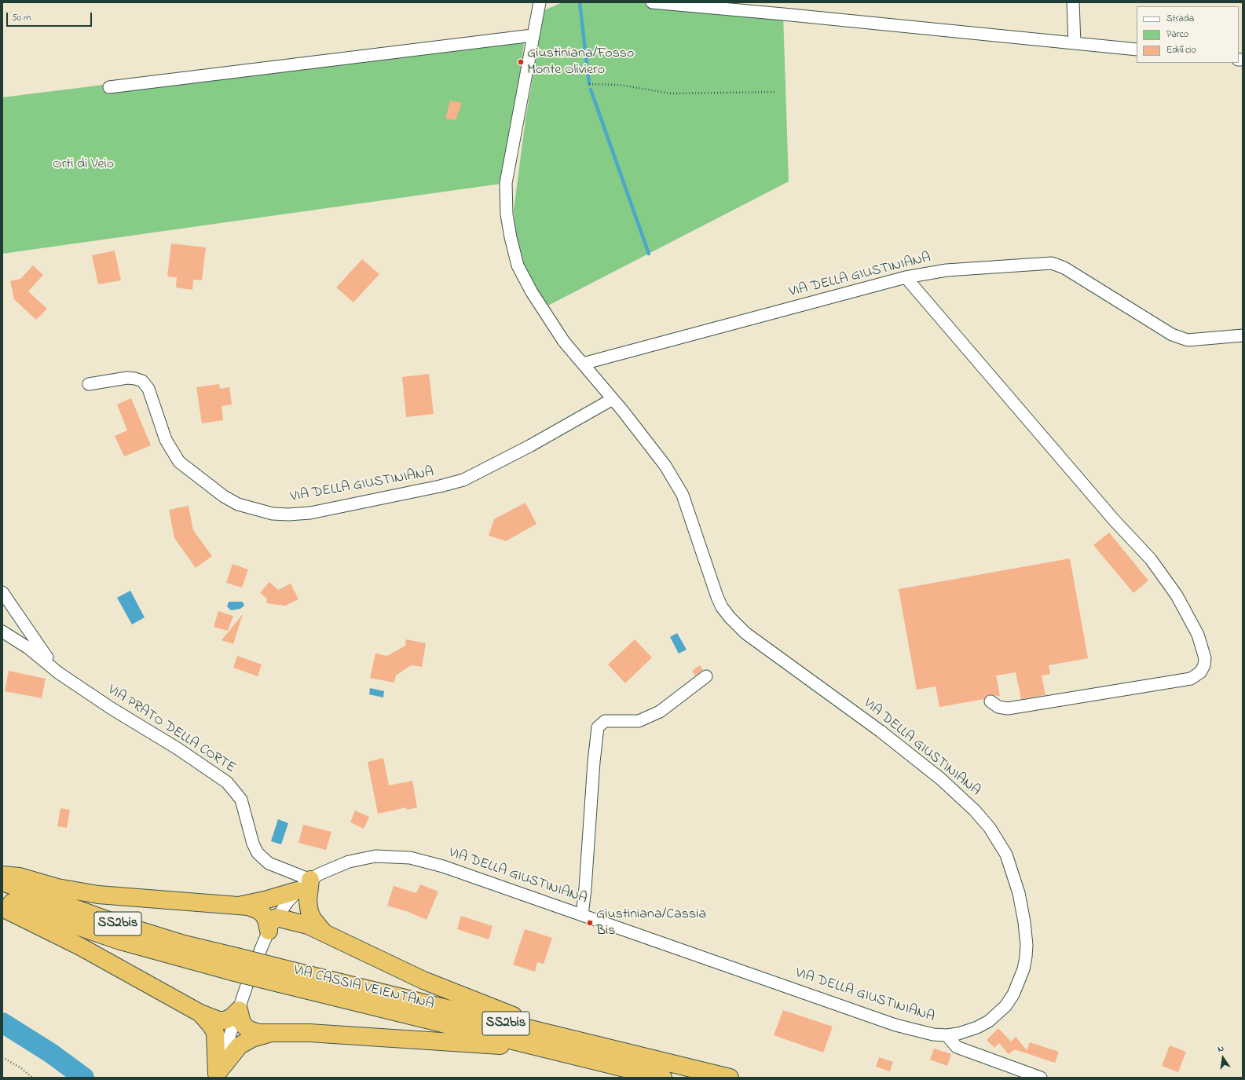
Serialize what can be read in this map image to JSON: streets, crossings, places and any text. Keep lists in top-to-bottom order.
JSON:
{
  "streets": {
    "highway": ["SS2bis", "VIA CASSIA VEIENTANA"],
    "street": ["VIA DELLA GIUSTINIANA", "VIA PRATO DELLA CORTE"]
  },
  "crossings": [
    ["VIA DELLA GIUSTINIANA", "VIA PRATO DELLA CORTE"]
  ],
  "parks": ["Orti di Veio"],
  "places": ["Giustiniana/Fosso Monte Oliviero", "Giustiniana/Cassia Bis"],
  "legend": ["Strada", "Parco", "Edificio"],
  "scale_bar": "50 m",
  "north": "top"
}
